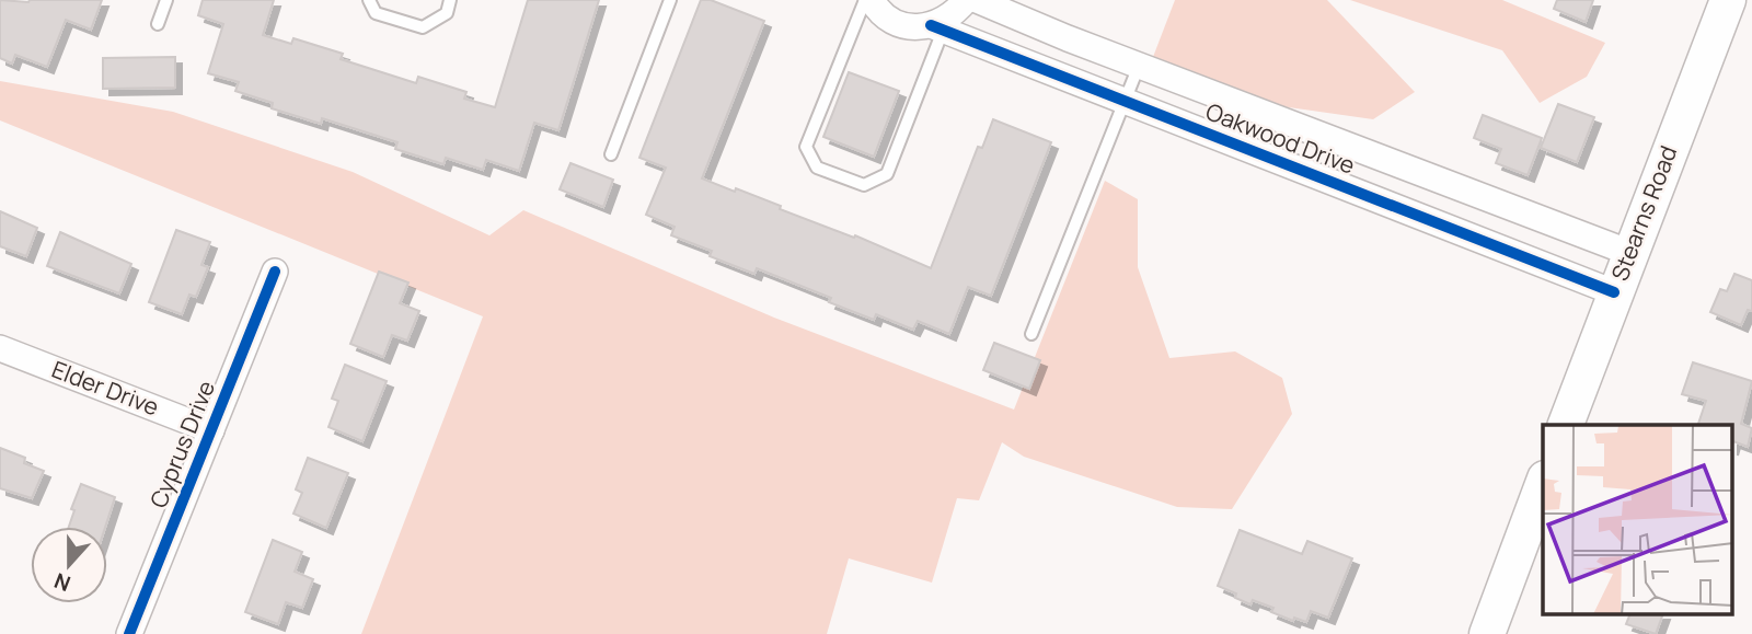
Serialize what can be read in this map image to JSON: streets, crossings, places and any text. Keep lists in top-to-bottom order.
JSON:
{
  "streets": {
    "main road": ["Stearns Road"],
    "street": ["Oakwood Drive", "Elder Drive", "Cyprus Drive"]
  },
  "crossings": [
    ["Oakwood Drive", "Stearns Road"],
    ["Elder Drive", "Cyprus Drive"]
  ],
  "north": "bottom"
}
